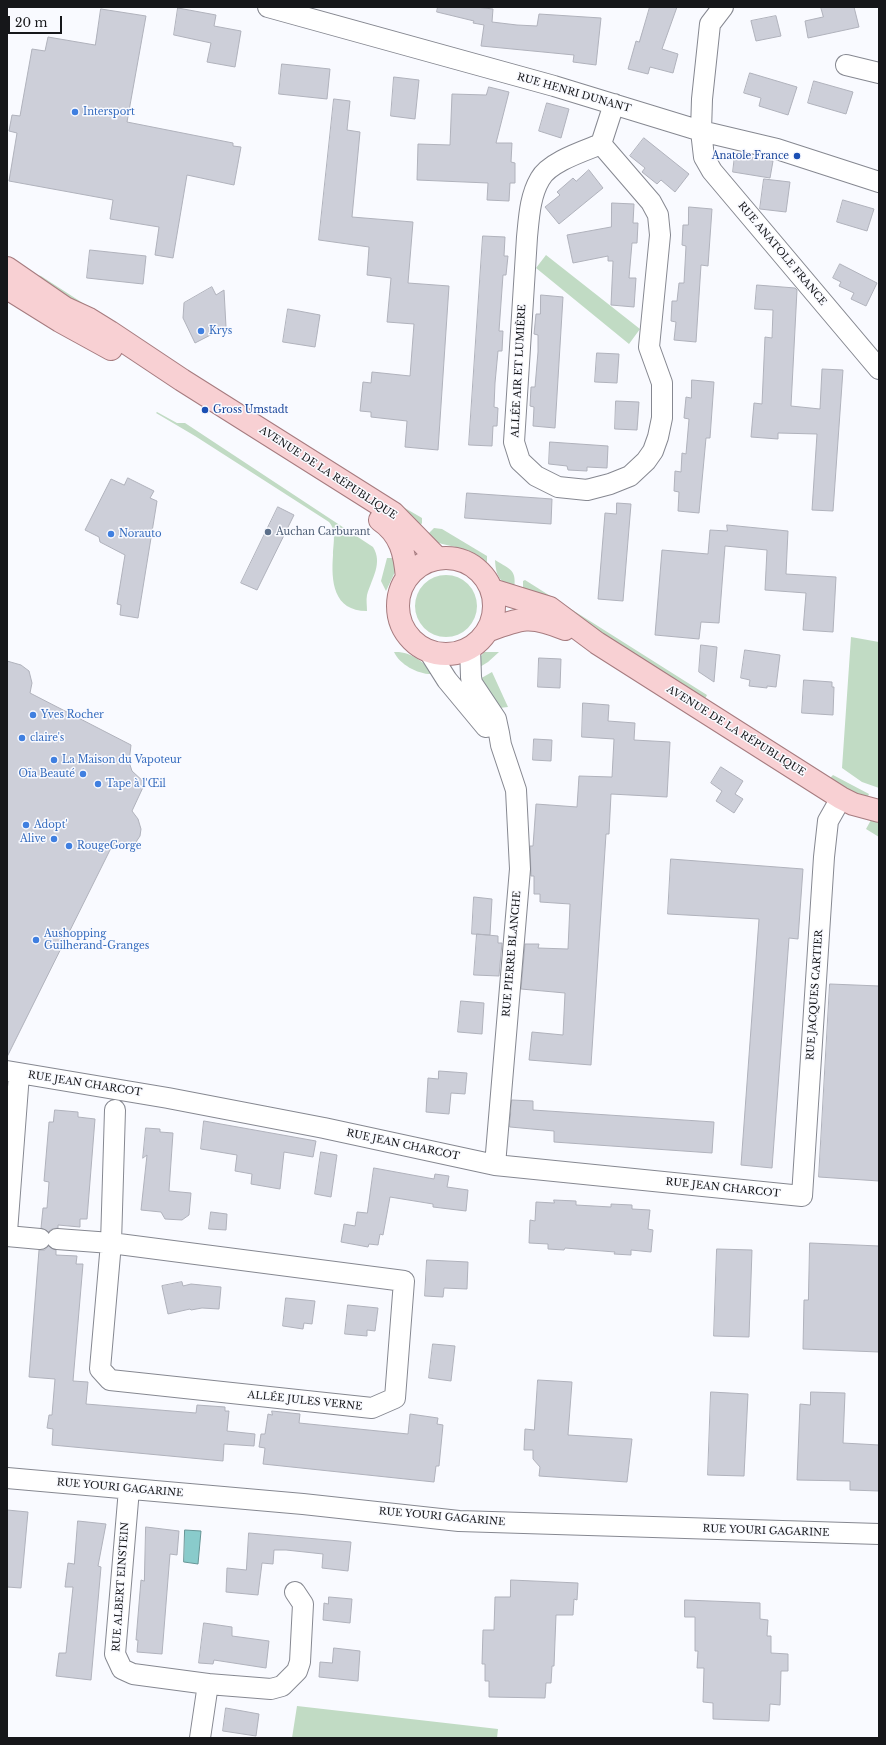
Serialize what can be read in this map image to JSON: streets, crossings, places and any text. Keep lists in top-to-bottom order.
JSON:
{
  "streets": {
    "main road": ["AVENUE DE LA RÉPUBLIQUE"],
    "street": [
      "RUE HENRI DUNANT",
      "RUE ANATOLE FRANCE",
      "ALLÉE AIR ET LUMIÈRE",
      "RUE PIERRE BLANCHE",
      "RUE JACQUES CARTIER",
      "RUE JEAN CHARCOT",
      "ALLÉE JULES VERNE",
      "RUE YOURI GAGARINE",
      "RUE ALBERT EINSTEIN"
    ]
  },
  "crossings": [
    ["RUE HENRI DUNANT", "RUE ANATOLE FRANCE"],
    ["AVENUE DE LA RÉPUBLIQUE", "RUE PIERRE BLANCHE"],
    ["AVENUE DE LA RÉPUBLIQUE", "RUE JACQUES CARTIER"],
    ["RUE PIERRE BLANCHE", "RUE JEAN CHARCOT"],
    ["RUE JACQUES CARTIER", "RUE JEAN CHARCOT"],
    ["RUE YOURI GAGARINE", "RUE ALBERT EINSTEIN"]
  ],
  "places": [
    "Intersport",
    "Anatole France",
    "Krys",
    "Gross Umstadt",
    "Auchan Carburant",
    "Norauto",
    "Yves Rocher",
    "claire's",
    "La Maison du Vapoteur",
    "Oïa Beauté",
    "Tape à l'Œil",
    "Adopt'",
    "Alive",
    "RougeGorge",
    "Aushopping Guilherand-Granges"
  ],
  "scale_bar": "20 m"
}
